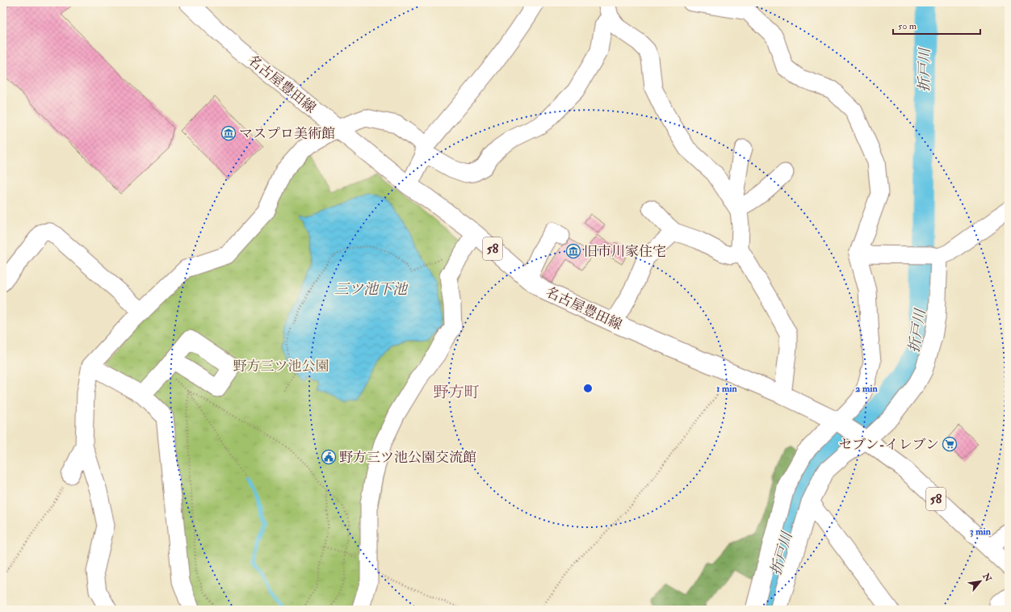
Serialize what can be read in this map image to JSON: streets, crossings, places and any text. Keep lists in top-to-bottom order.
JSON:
{
  "streets": {
    "main road": ["名古屋豊田線", "58"]
  },
  "districts": ["野方町"],
  "water": ["折戸川", "三ツ池下池"],
  "parks": ["野方三ツ池公園"],
  "places": {
    "museum": ["マスプロ美術館", "旧市川家住宅"],
    "supermarket": ["セブン-イレブン"],
    "public building": ["野方三ツ池公園交流館"]
  },
  "scale_bar": "50 m",
  "north": "top right",
  "rings": ["1 min", "2 min", "3 min"]
}
